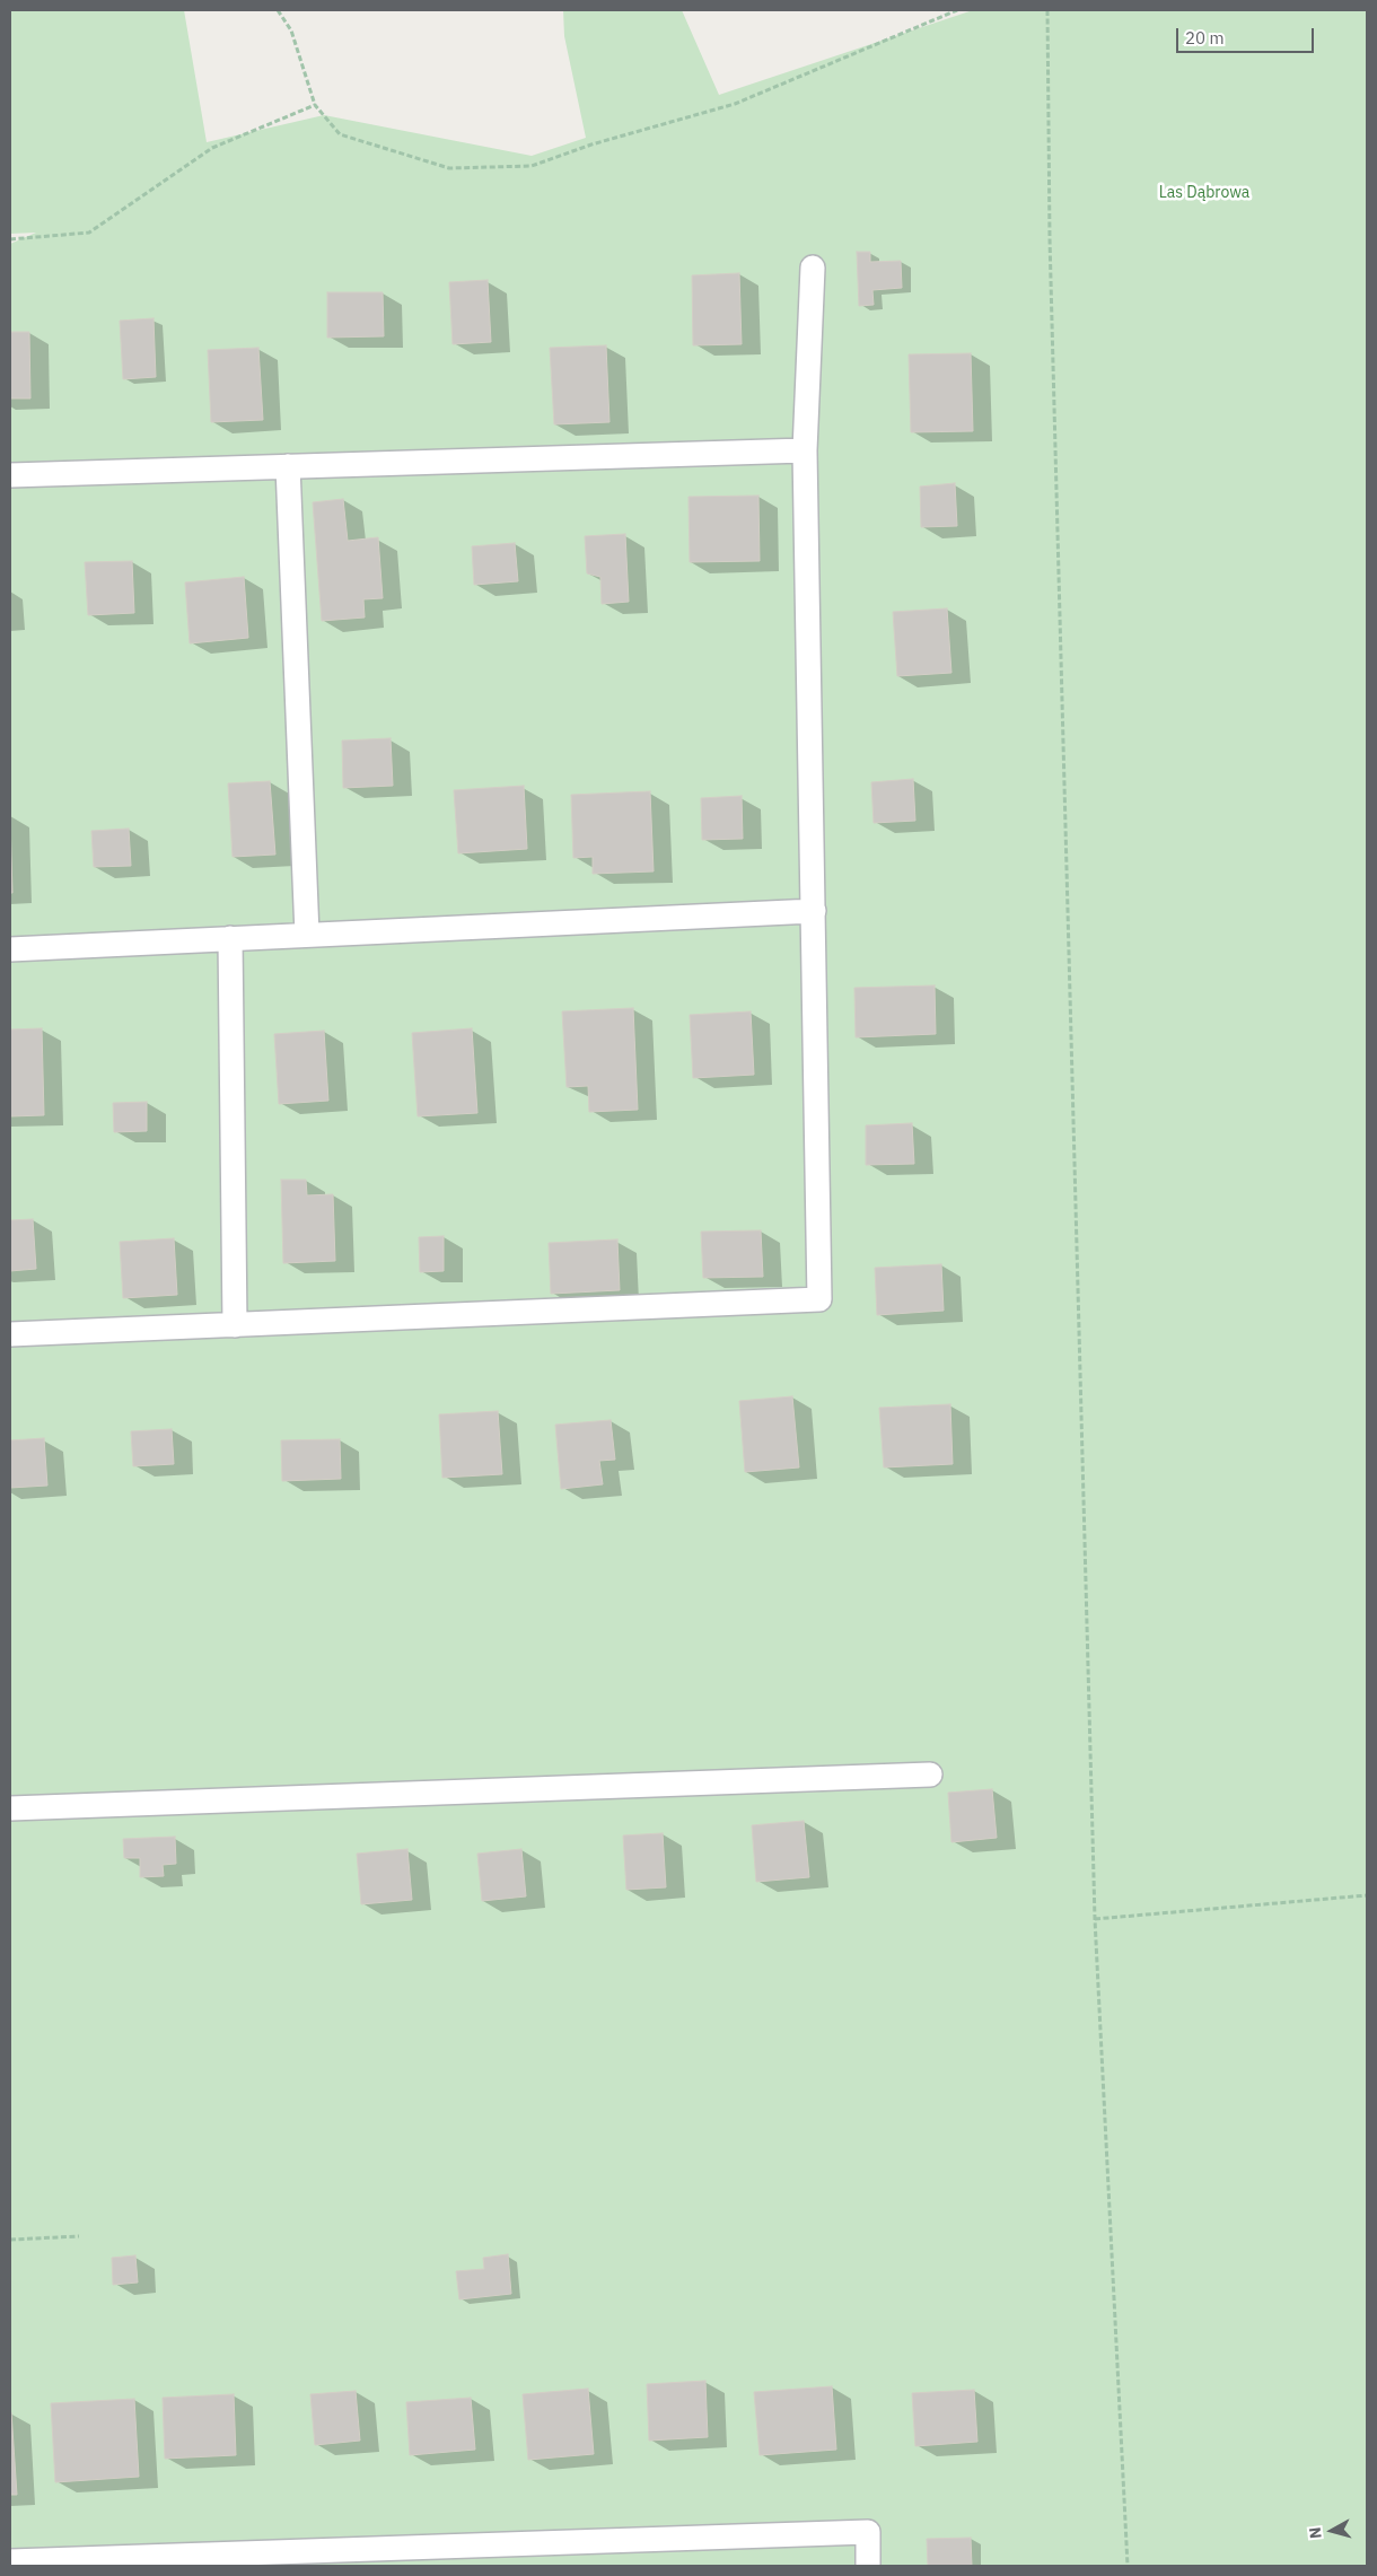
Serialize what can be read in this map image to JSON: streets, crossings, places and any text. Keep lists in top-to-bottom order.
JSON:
{
  "parks": ["Las Dąbrowa"],
  "scale_bar": "20 m",
  "north": "left"
}
